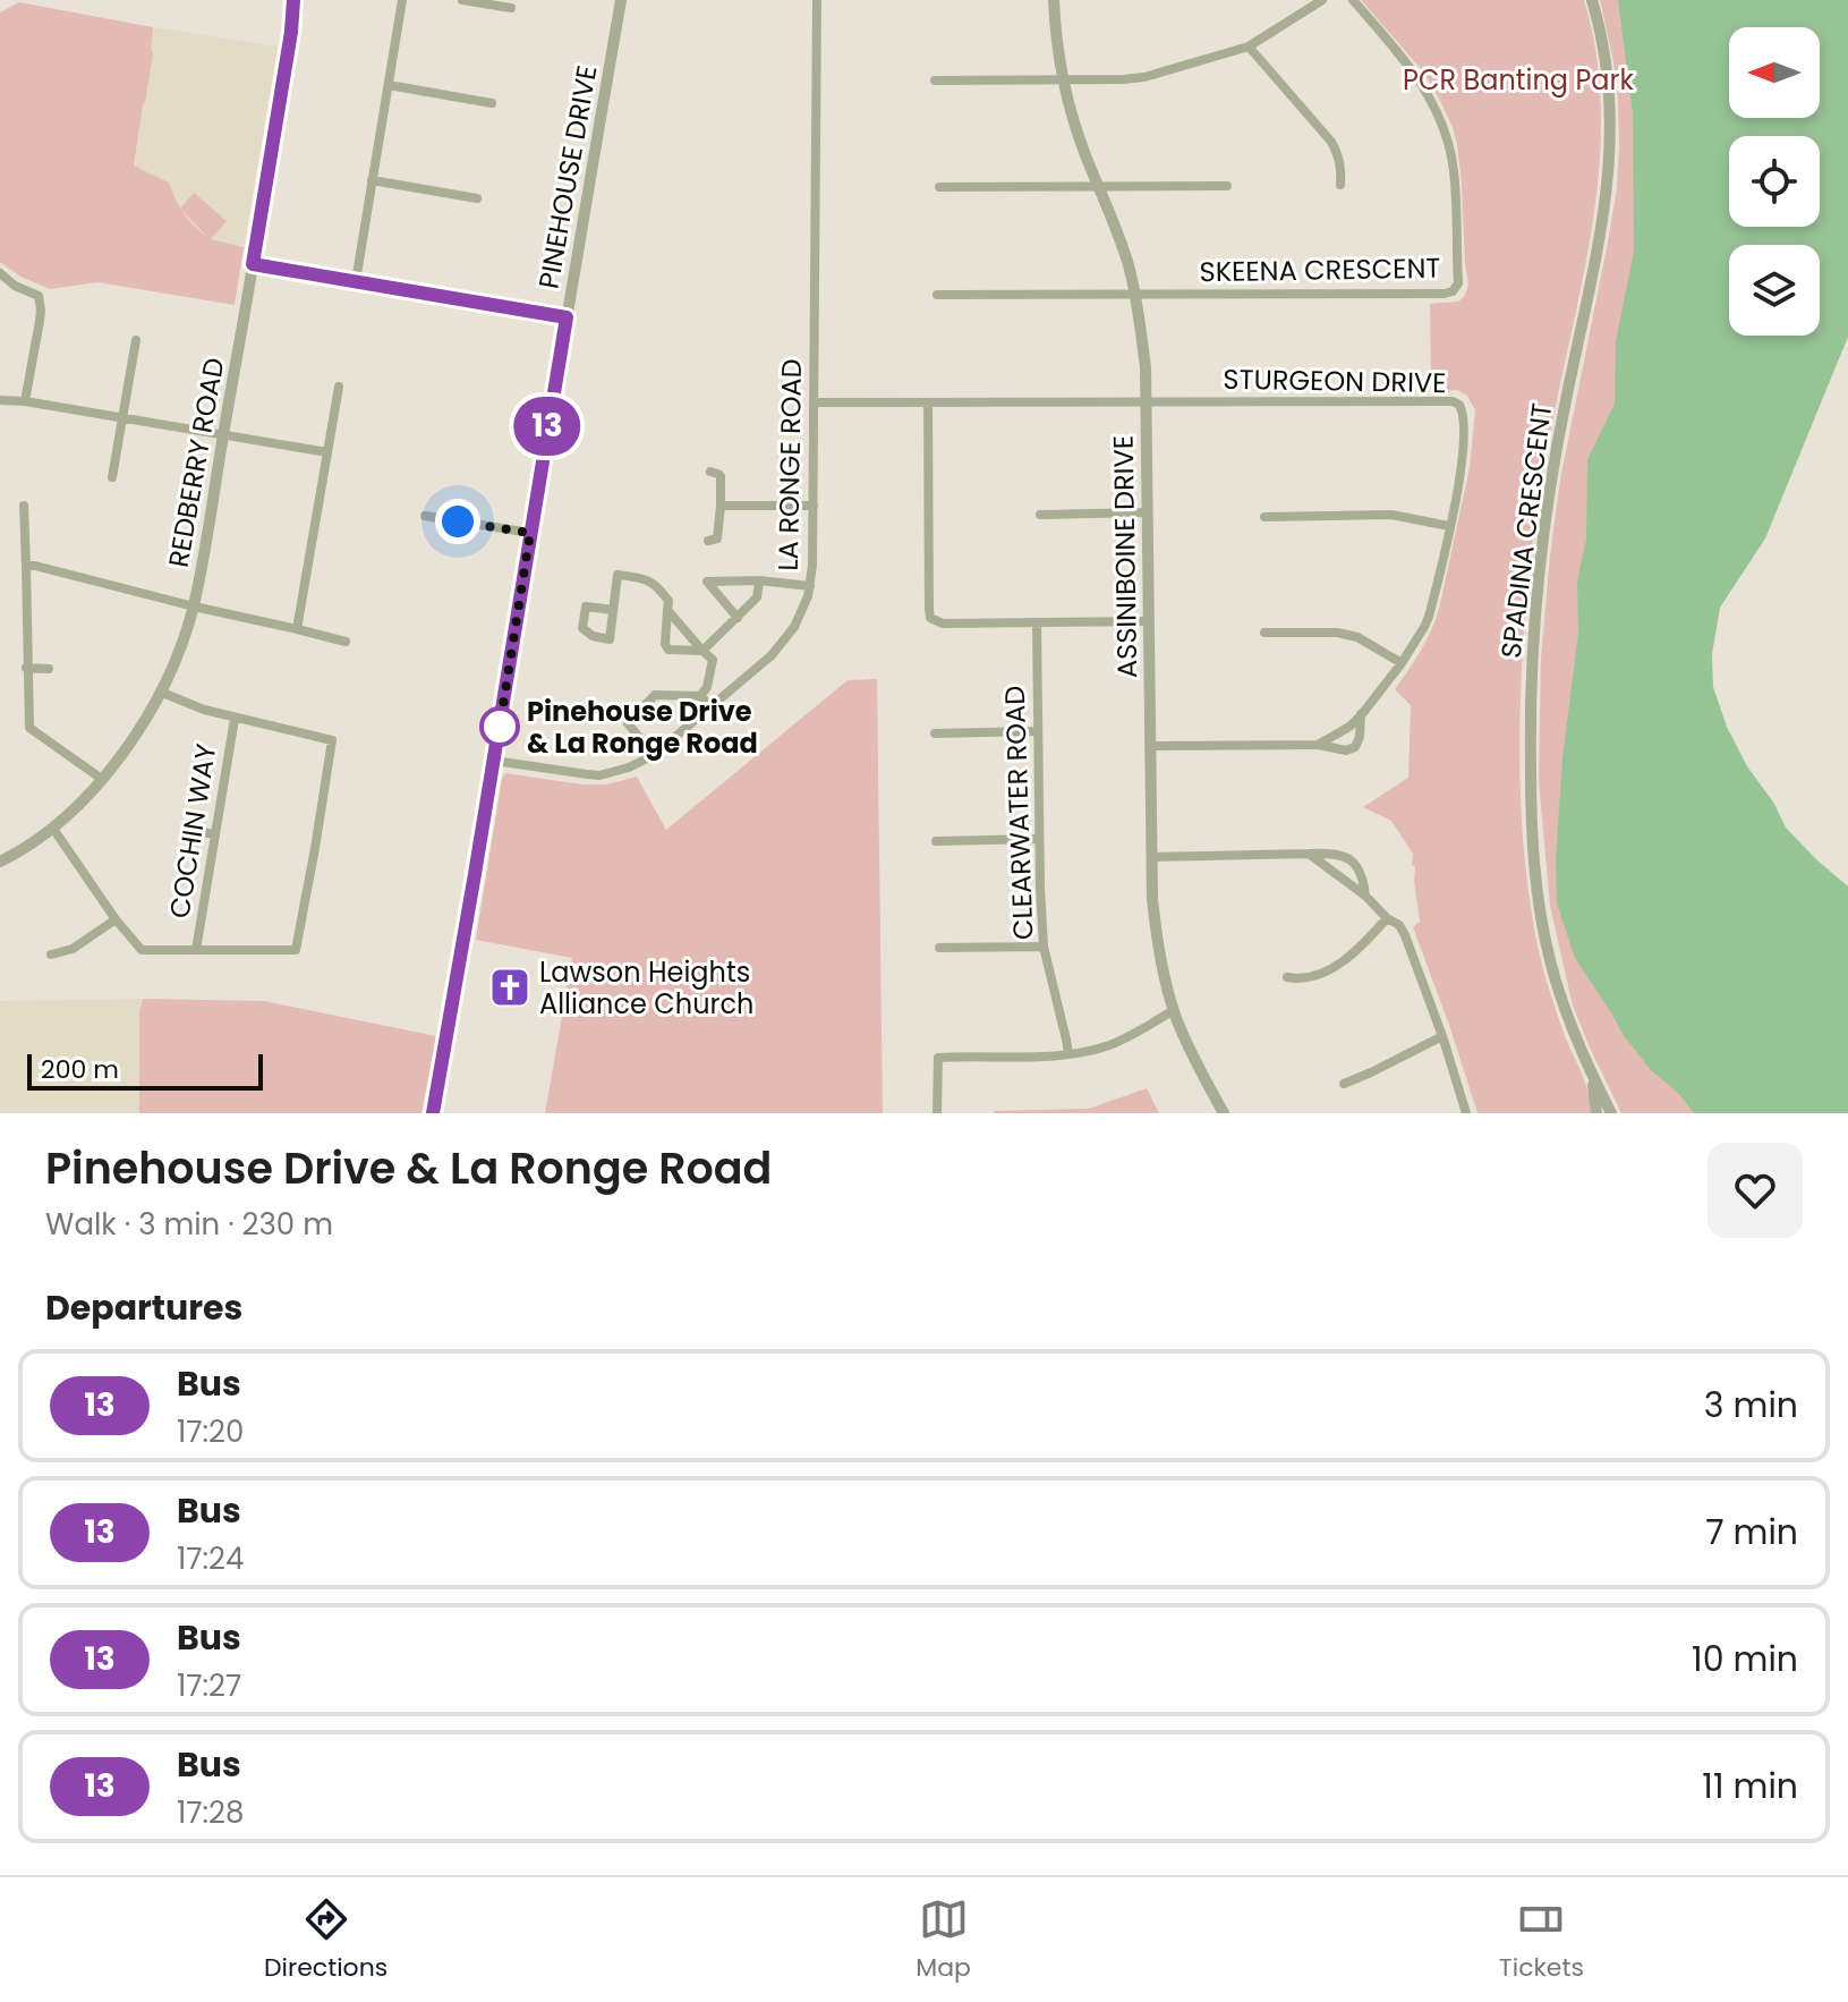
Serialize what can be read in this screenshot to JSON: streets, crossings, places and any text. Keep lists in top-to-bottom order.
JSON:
{
  "streets": {
    "street": [
      "PINEHOUSE DRIVE",
      "SKEENA CRESCENT",
      "STURGEON DRIVE",
      "REDBERRY ROAD",
      "LA RONGE ROAD",
      "SPADINA CRESCENT",
      "ASSINIBOINE DRIVE",
      "CLEARWATER ROAD",
      "COCHIN WAY"
    ]
  },
  "crossings": [
    ["PINEHOUSE DRIVE", "LA RONGE ROAD"],
    ["SKEENA CRESCENT", "ASSINIBOINE DRIVE"],
    ["STURGEON DRIVE", "ASSINIBOINE DRIVE"]
  ],
  "parks": ["PCR Banting Park"],
  "places": {
    "other": ["Pinehouse Drive & La Ronge Road"],
    "church": ["Lawson Heights Alliance Church"]
  },
  "lines": ["bus line 13"],
  "scale_bar": "200 m",
  "north": "left",
  "page": {
    "on_map": "13",
    "scale": "200 m",
    "heading": [
      ["Pinehouse Drive & La Ronge Road", "Walk · 3 min · 230 m"],
      "Departures"
    ],
    "list": [
      {
        "mark": "13",
        "name": "Bus",
        "note": "17:20",
        "value": "3 min"
      },
      {
        "mark": "13",
        "name": "Bus",
        "note": "17:24",
        "value": "7 min"
      },
      {
        "mark": "13",
        "name": "Bus",
        "note": "17:27",
        "value": "10 min"
      },
      {
        "mark": "13",
        "name": "Bus",
        "note": "17:28",
        "value": "11 min"
      }
    ],
    "tabs": ["Directions", "Map", "Tickets"]
  }
}
